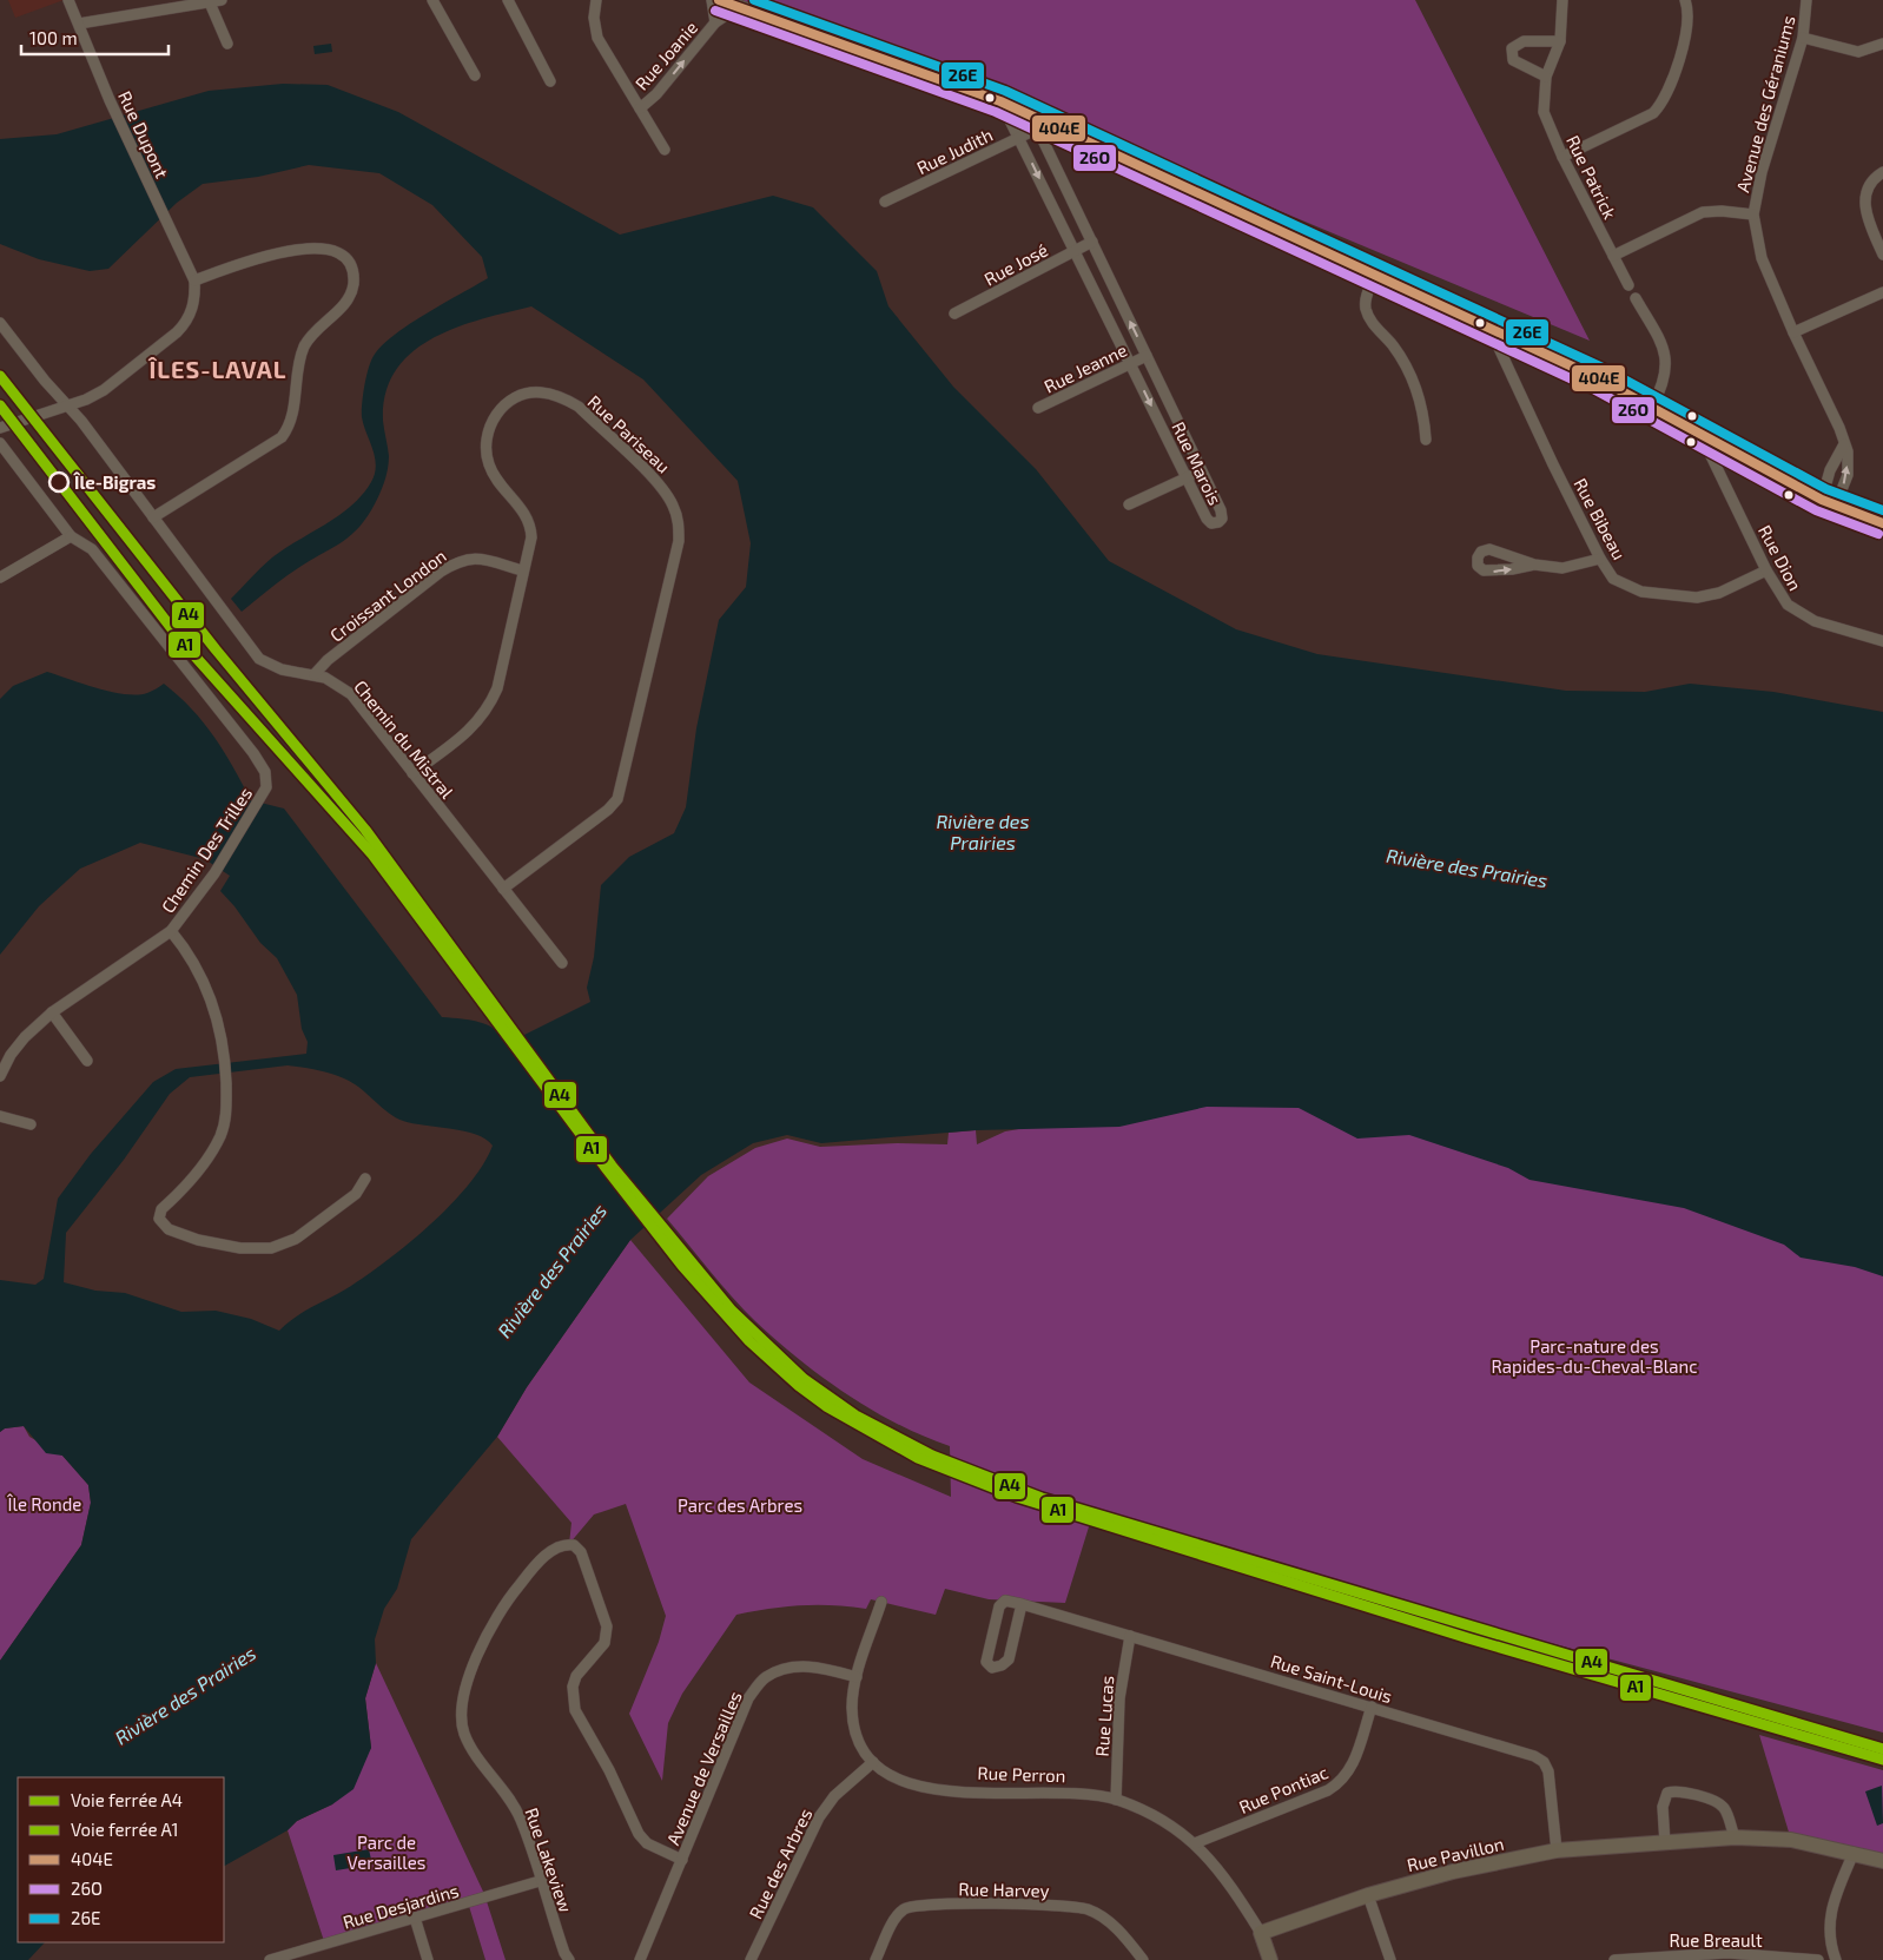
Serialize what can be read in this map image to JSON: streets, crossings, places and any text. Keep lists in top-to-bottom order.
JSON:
{
  "streets": {
    "street": [
      "Rue Joanie",
      "Avenue des Géraniums",
      "Rue Dupont",
      "Rue Judith",
      "Rue Patrick",
      "Rue José",
      "Rue Jeanne",
      "Rue Pariseau",
      "Rue Marois",
      "Rue Bibeau",
      "Rue Dion",
      "Croissant London",
      "Chemin du Mistral",
      "Chemin Des Trilles",
      "Rue Saint-Louis",
      "Rue Lucas",
      "Avenue de Versailles",
      "Rue Perron",
      "Rue Pontiac",
      "Rue Pavillon",
      "Rue Lakeview",
      "Rue des Arbres",
      "Rue Harvey",
      "Rue Desjardins",
      "Rue Breault"
    ]
  },
  "crossings": [
    ["Rue Judith", "Rue Marois"],
    ["Rue José", "Rue Marois"],
    ["Rue Jeanne", "Rue Marois"],
    ["Rue Pariseau", "Croissant London"],
    ["Rue Pariseau", "Chemin du Mistral"],
    ["Rue Bibeau", "Rue Dion"],
    ["Croissant London", "Chemin du Mistral"],
    ["Rue Saint-Louis", "Rue Lucas"],
    ["Rue Saint-Louis", "Rue Pontiac"],
    ["Rue Saint-Louis", "Rue Pavillon"],
    ["Rue Lucas", "Rue Perron"],
    ["Avenue de Versailles", "Rue Perron"],
    ["Avenue de Versailles", "Rue Lakeview"],
    ["Rue Perron", "Rue Pontiac"],
    ["Rue Perron", "Rue Pavillon"],
    ["Rue Perron", "Rue des Arbres"],
    ["Rue Lakeview", "Rue Desjardins"]
  ],
  "one_way": ["Rue Joanie"],
  "districts": ["ÎLES-LAVAL"],
  "water": ["Rivière des Prairies"],
  "parks": [
    "Parc-nature des Rapides-du-Cheval-Blanc",
    "Île Ronde",
    "Parc des Arbres",
    "Parc de Versailles"
  ],
  "places": ["Île-Bigras"],
  "lines": [
    "transit line 404E",
    "transit line 26E",
    "transit line 26O",
    "rail line A4",
    "rail line A1"
  ],
  "legend": [
    "Voie ferrée A4",
    "Voie ferrée A1",
    "404E",
    "26O",
    "26E"
  ],
  "scale_bar": "100 m"
}
